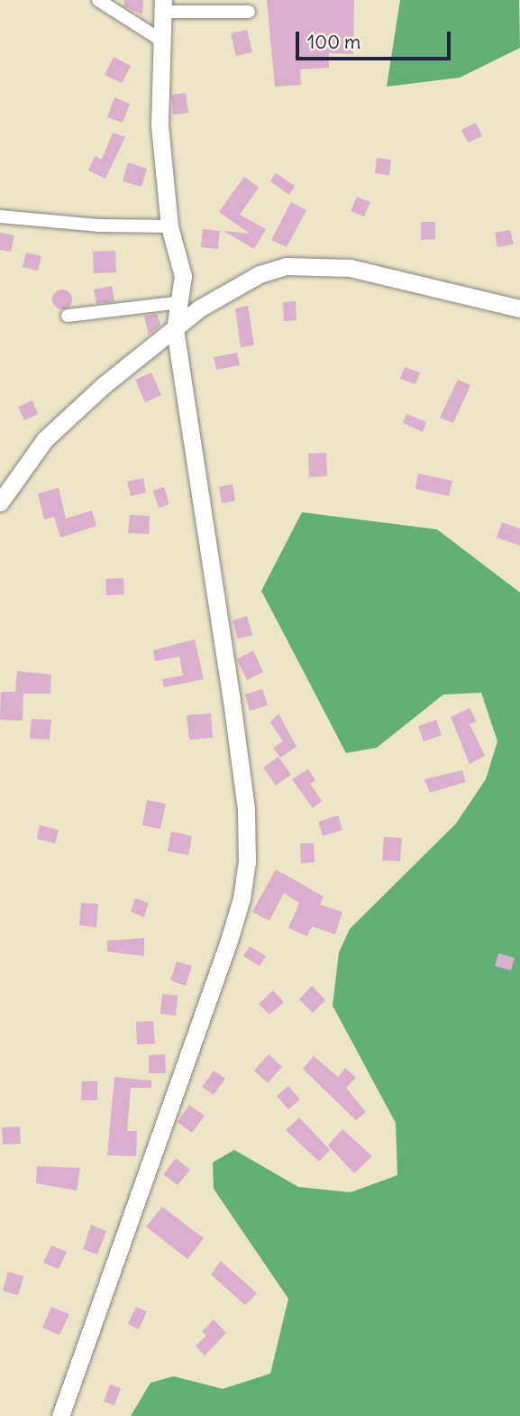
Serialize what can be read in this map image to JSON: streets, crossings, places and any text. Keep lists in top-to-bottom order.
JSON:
{
  "scale_bar": "100 m"
}
